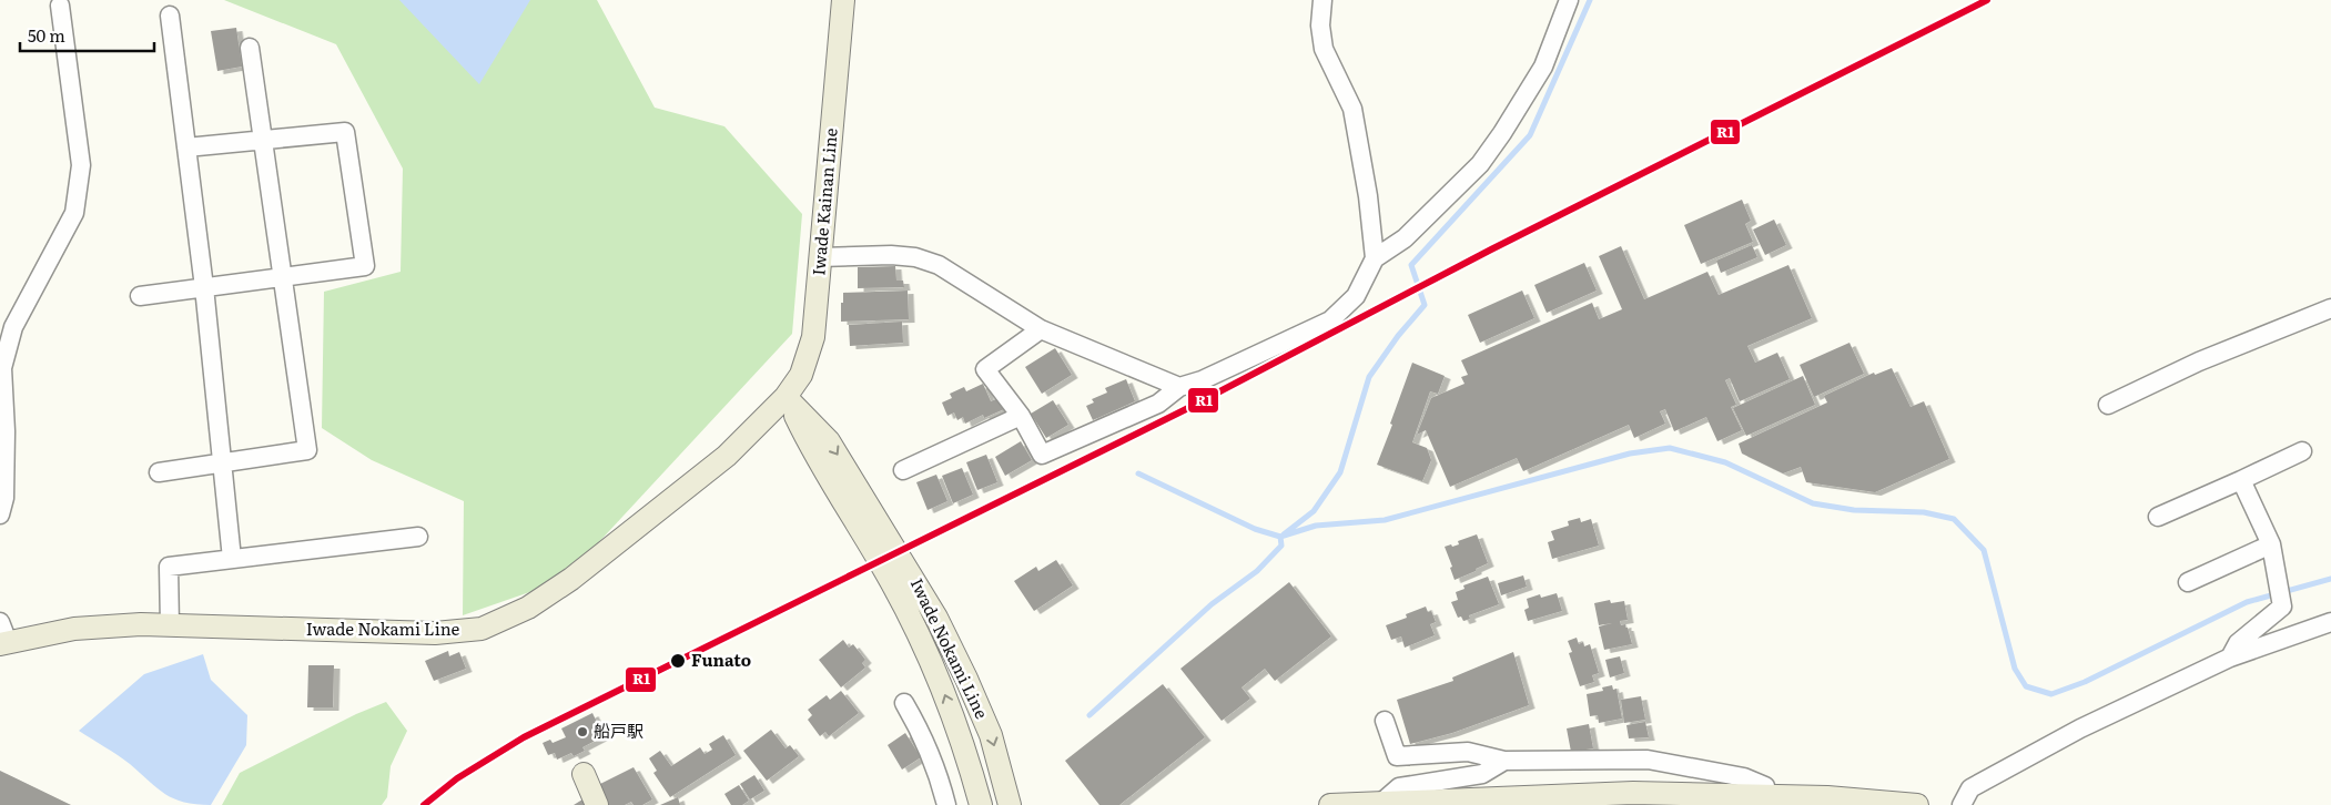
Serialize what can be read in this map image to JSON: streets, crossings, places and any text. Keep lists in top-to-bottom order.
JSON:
{
  "streets": {
    "main road": ["Iwade Kainan Line", "Iwade Nokami Line"]
  },
  "crossings": [
    ["Iwade Kainan Line", "Iwade Nokami Line"]
  ],
  "places": ["Funato", "船戸駅"],
  "lines": ["transit line R1"],
  "scale_bar": "50 m"
}
